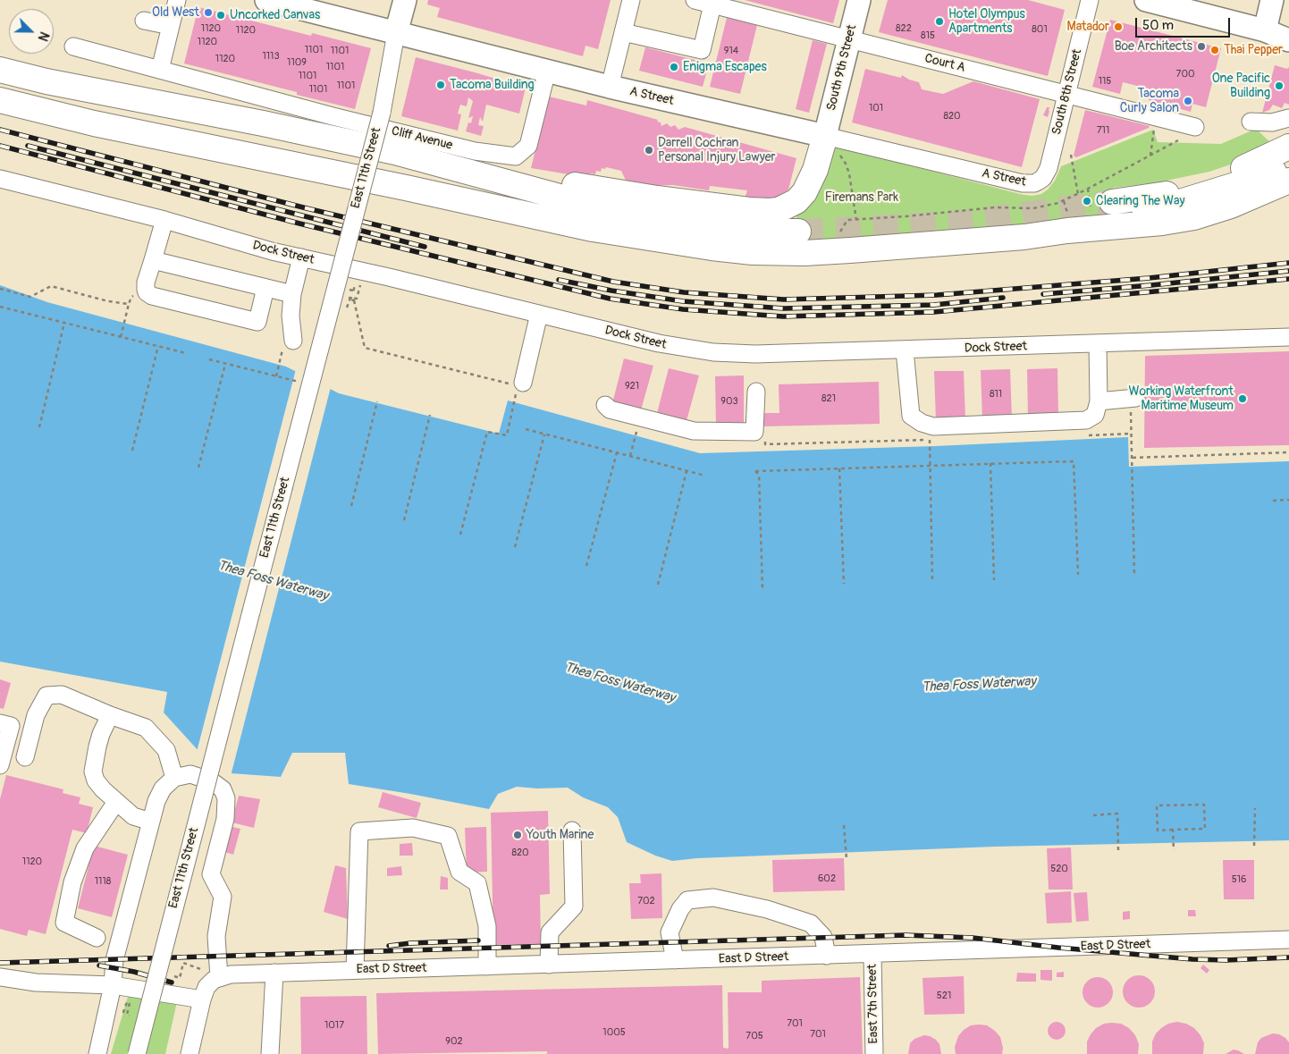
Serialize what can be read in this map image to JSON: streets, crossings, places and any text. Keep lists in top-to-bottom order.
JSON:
{
  "streets": {
    "main road": ["South 9th Street", "A Street"],
    "street": [
      "Court A",
      "South 8th Street",
      "Cliff Avenue",
      "East 11th Street",
      "Dock Street",
      "East D Street",
      "East 7th Street"
    ]
  },
  "crossings": [
    ["Court A", "South 9th Street"],
    ["Court A", "South 8th Street"],
    ["South 9th Street", "A Street"],
    ["South 8th Street", "A Street"],
    ["A Street", "Cliff Avenue"],
    ["A Street", "East 11th Street"],
    ["East D Street", "East 7th Street"]
  ],
  "water": ["Thea Foss Waterway"],
  "parks": ["Firemans Park"],
  "places": [
    "Old West",
    "Uncorked Canvas",
    "Hotel Olympus Apartments",
    "Matador",
    "Boe Architects",
    "Thai Pepper",
    "Enigma Escapes",
    "Tacoma Building",
    "One Pacific Building",
    "Tacoma Curly Salon",
    "Darrell Cochran Personal Injury Lawyer",
    "Clearing The Way",
    "Working Waterfront Maritime Museum",
    "Youth Marine"
  ],
  "house_numbers": [
    "1120",
    "822",
    "801",
    "1120",
    "815",
    "1120",
    "1101",
    "1101",
    "914",
    "1113",
    "1120",
    "1109",
    "1101",
    "700",
    "1101",
    "115",
    "1101",
    "1101",
    "101",
    "820",
    "711",
    "921",
    "811",
    "821",
    "903",
    "820",
    "1120",
    "520",
    "602",
    "516",
    "1118",
    "702",
    "521",
    "701",
    "1017",
    "1005",
    "701",
    "705",
    "902"
  ],
  "scale_bar": "50 m",
  "north": "bottom right"
}
